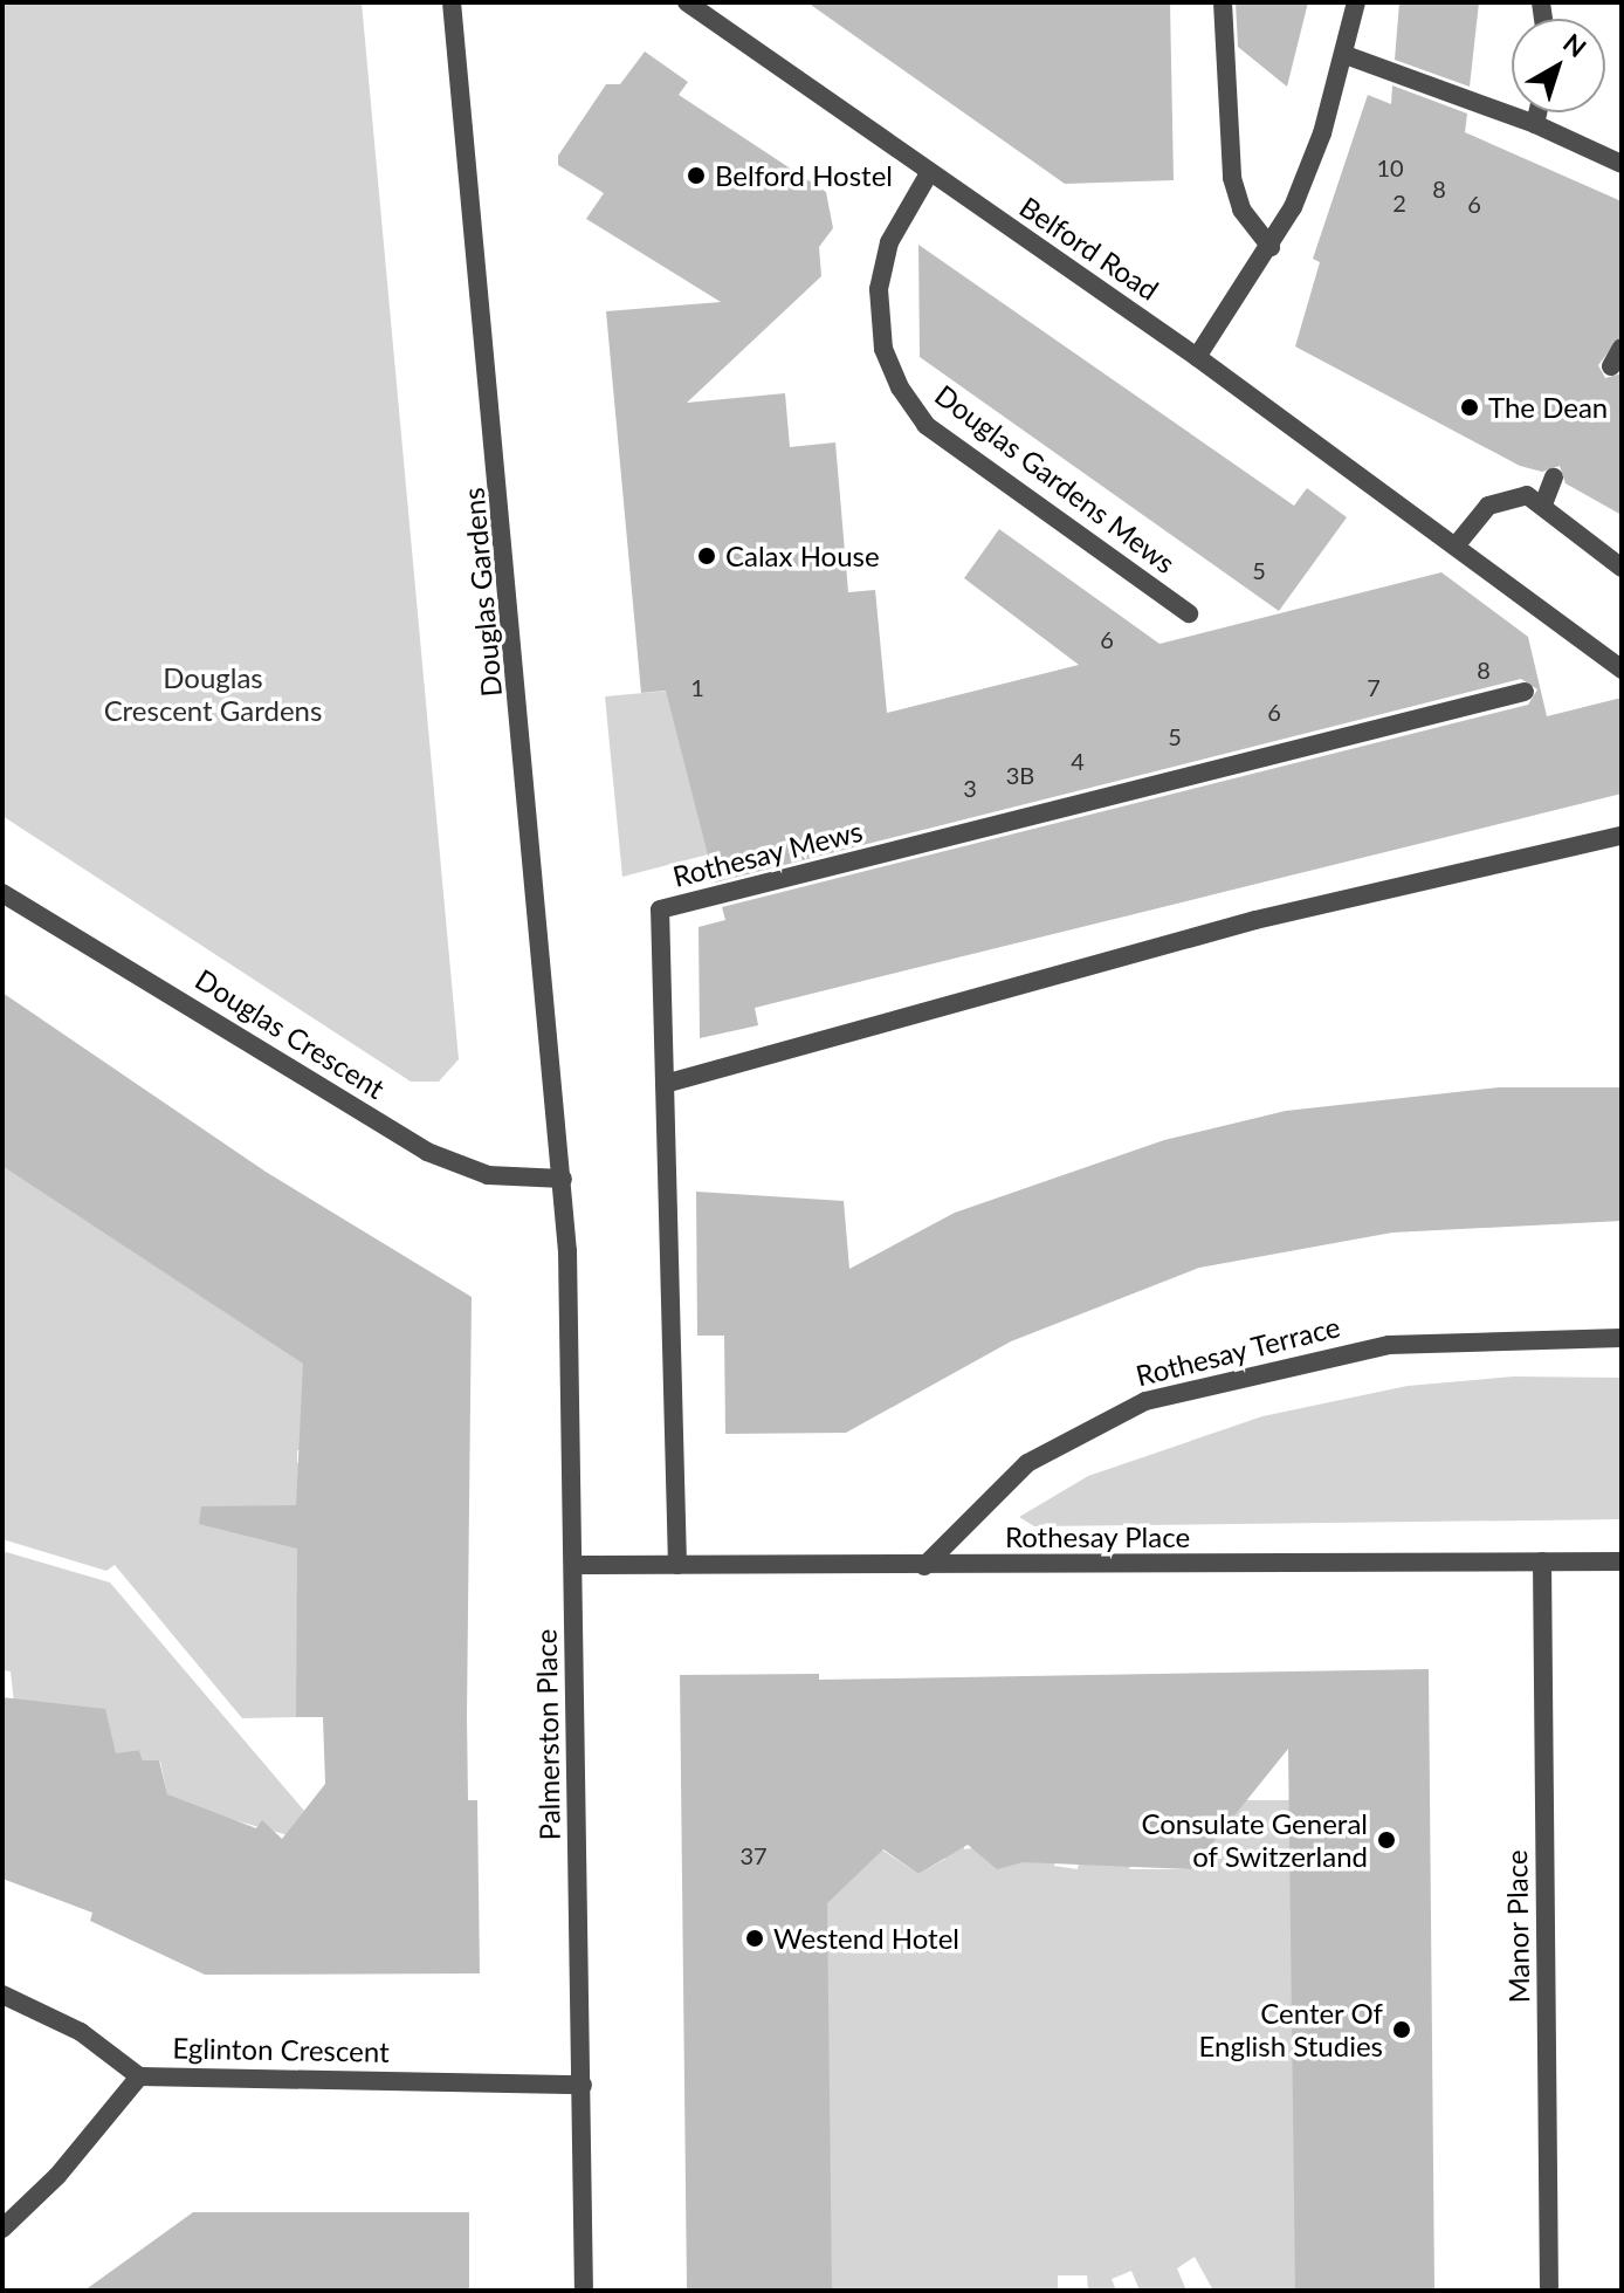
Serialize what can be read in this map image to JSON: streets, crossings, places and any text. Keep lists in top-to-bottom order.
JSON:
{
  "streets": {
    "street": [
      "Belford Road",
      "Douglas Gardens Mews",
      "Douglas Gardens",
      "Rothesay Mews",
      "Douglas Crescent",
      "Rothesay Terrace",
      "Rothesay Place",
      "Palmerston Place",
      "Manor Place",
      "Eglinton Crescent"
    ]
  },
  "crossings": [
    ["Belford Road", "Douglas Gardens Mews"],
    ["Douglas Gardens", "Douglas Crescent"],
    ["Douglas Gardens", "Palmerston Place"],
    ["Rothesay Mews", "Rothesay Place"],
    ["Douglas Crescent", "Palmerston Place"],
    ["Rothesay Terrace", "Rothesay Place"],
    ["Rothesay Place", "Palmerston Place"],
    ["Rothesay Place", "Manor Place"],
    ["Palmerston Place", "Eglinton Crescent"]
  ],
  "parks": ["Douglas Crescent Gardens"],
  "places": [
    "Belford Hostel",
    "The Dean",
    "Calax House",
    "Consulate General of Switzerland",
    "Westend Hotel",
    "Center Of English Studies"
  ],
  "house_numbers": [
    "10",
    "8",
    "2",
    "6",
    "5",
    "6",
    "8",
    "1",
    "7",
    "6",
    "5",
    "4",
    "3B",
    "3",
    "37"
  ],
  "north": "top right"
}
